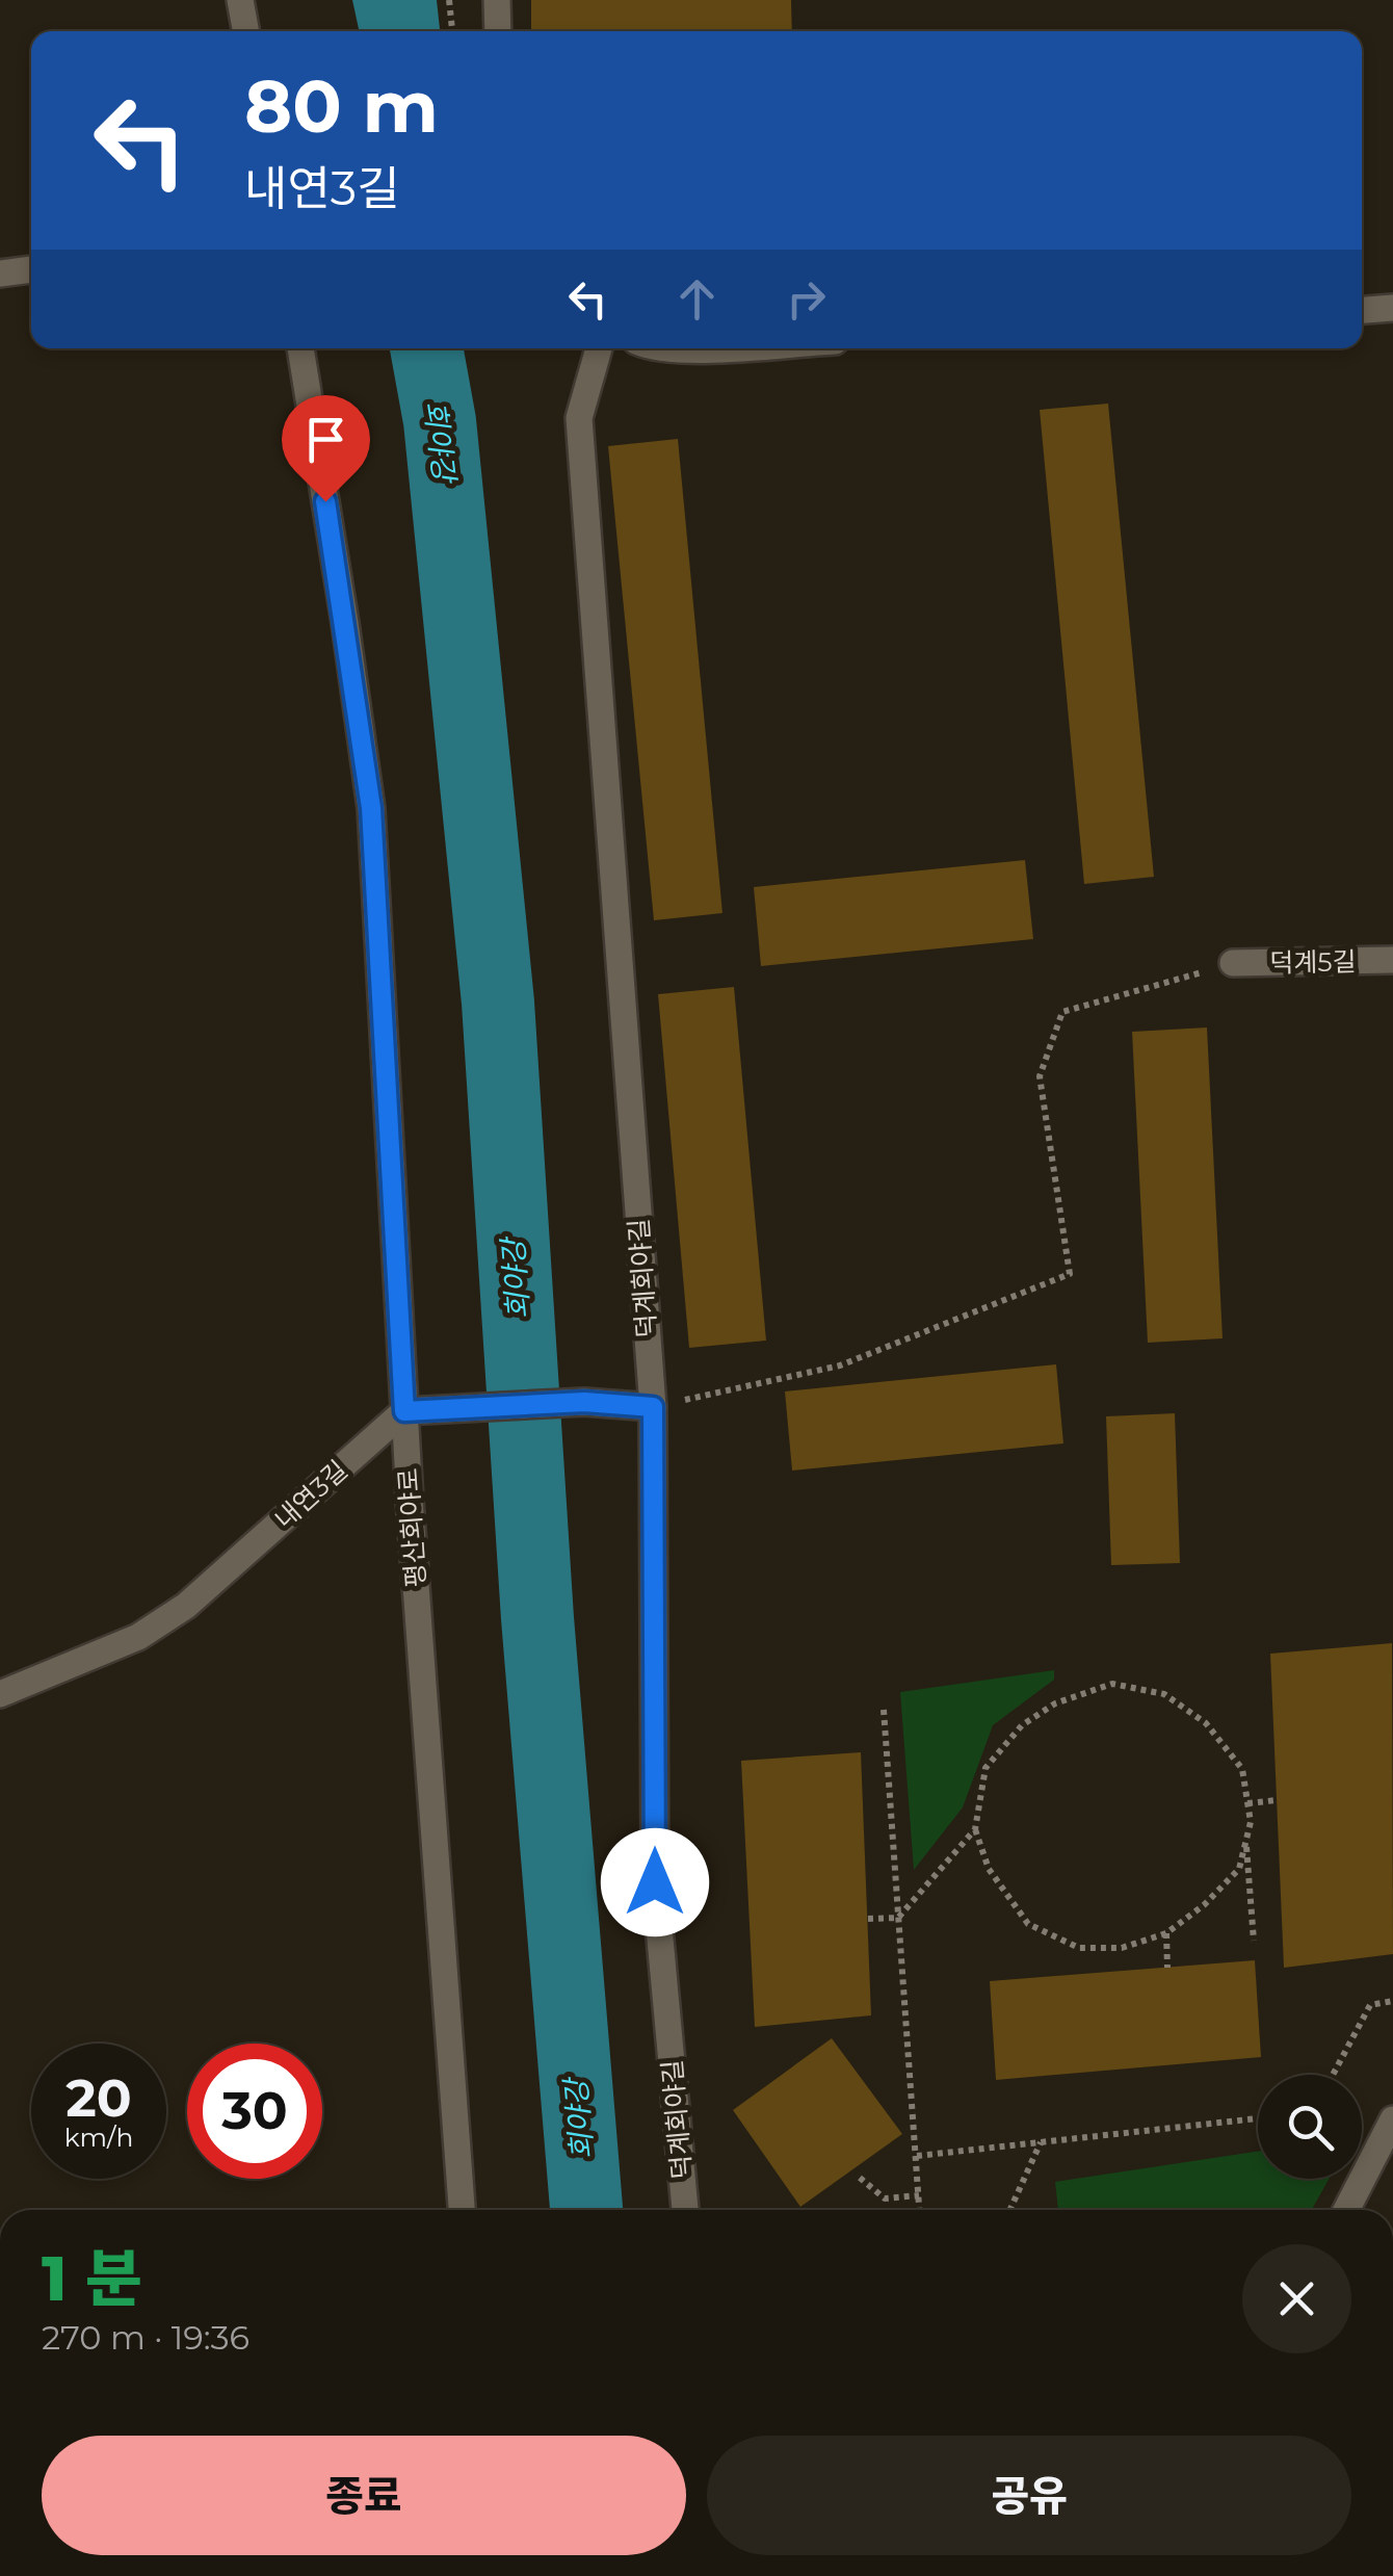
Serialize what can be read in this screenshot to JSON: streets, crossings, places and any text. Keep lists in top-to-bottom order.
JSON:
{
  "streets": {
    "street": [
      "덕계5길",
      "덕계회야길",
      "내연3길",
      "평산회야로"
    ]
  },
  "crossings": [
    ["내연3길", "평산회야로"]
  ],
  "water": ["회야강"],
  "page": {
    "turn": ["80 m", "내연3길"],
    "speed": "20 km/h",
    "limit": "30",
    "heading": ["1 분", "270 m · 19:36"],
    "buttons": ["종료", "공유"]
  }
}
